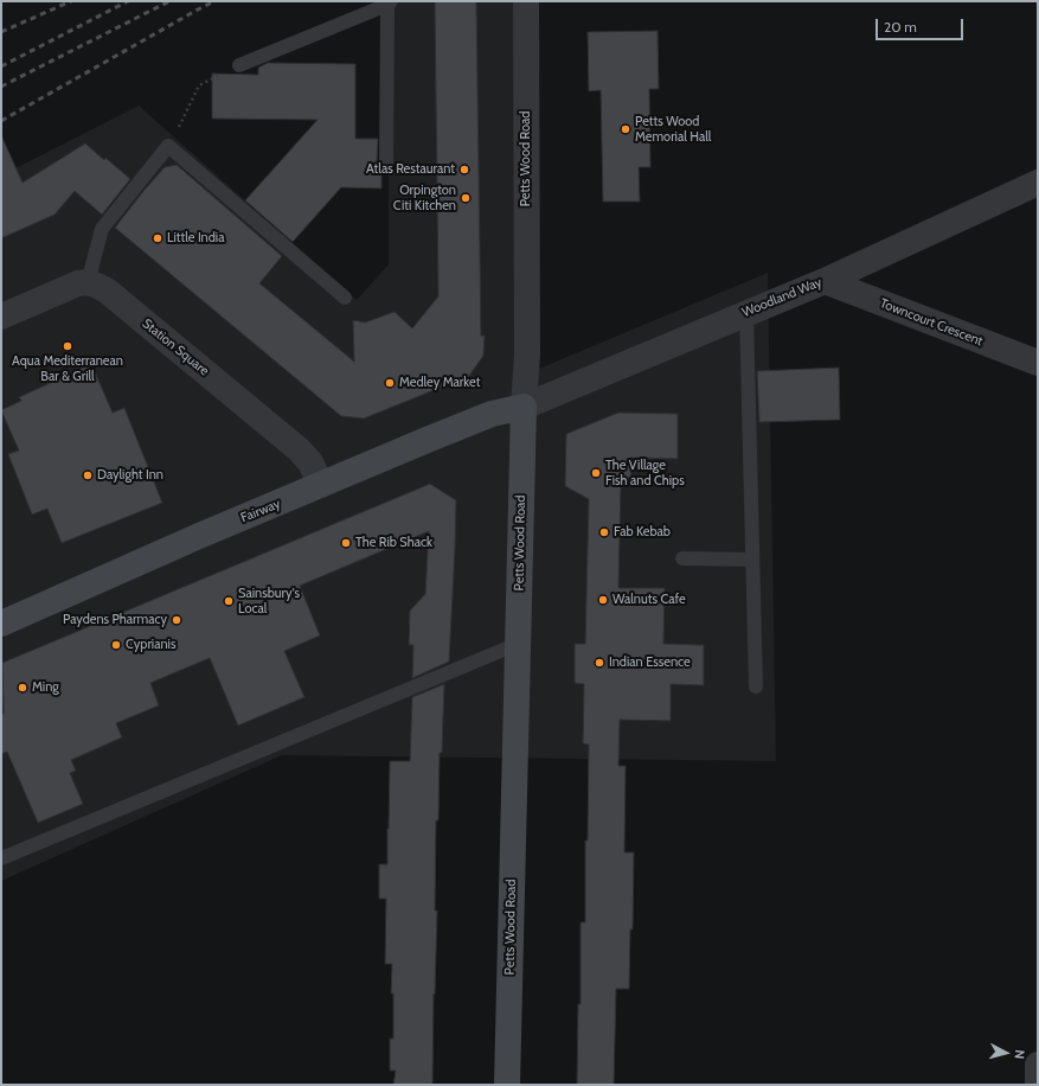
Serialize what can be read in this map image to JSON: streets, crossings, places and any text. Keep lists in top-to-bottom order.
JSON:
{
  "streets": {
    "street": [
      "Petts Wood Road",
      "Woodland Way",
      "Towncourt Crescent",
      "Station Square",
      "Fairway"
    ]
  },
  "crossings": [
    ["Petts Wood Road", "Woodland Way"],
    ["Petts Wood Road", "Fairway"],
    ["Woodland Way", "Towncourt Crescent"],
    ["Woodland Way", "Fairway"],
    ["Station Square", "Fairway"]
  ],
  "places": [
    "Petts Wood Memorial Hall",
    "Atlas Restaurant",
    "Orpington Citi Kitchen",
    "Little India",
    "Aqua Mediterranean Bar & Grill",
    "Medley Market",
    "The Village Fish and Chips",
    "Daylight Inn",
    "Fab Kebab",
    "The Rib Shack",
    "Walnuts Cafe",
    "Sainsbury's Local",
    "Paydens Pharmacy",
    "Cyprianis",
    "Indian Essence",
    "Ming"
  ],
  "scale_bar": "20 m",
  "north": "right"
}
